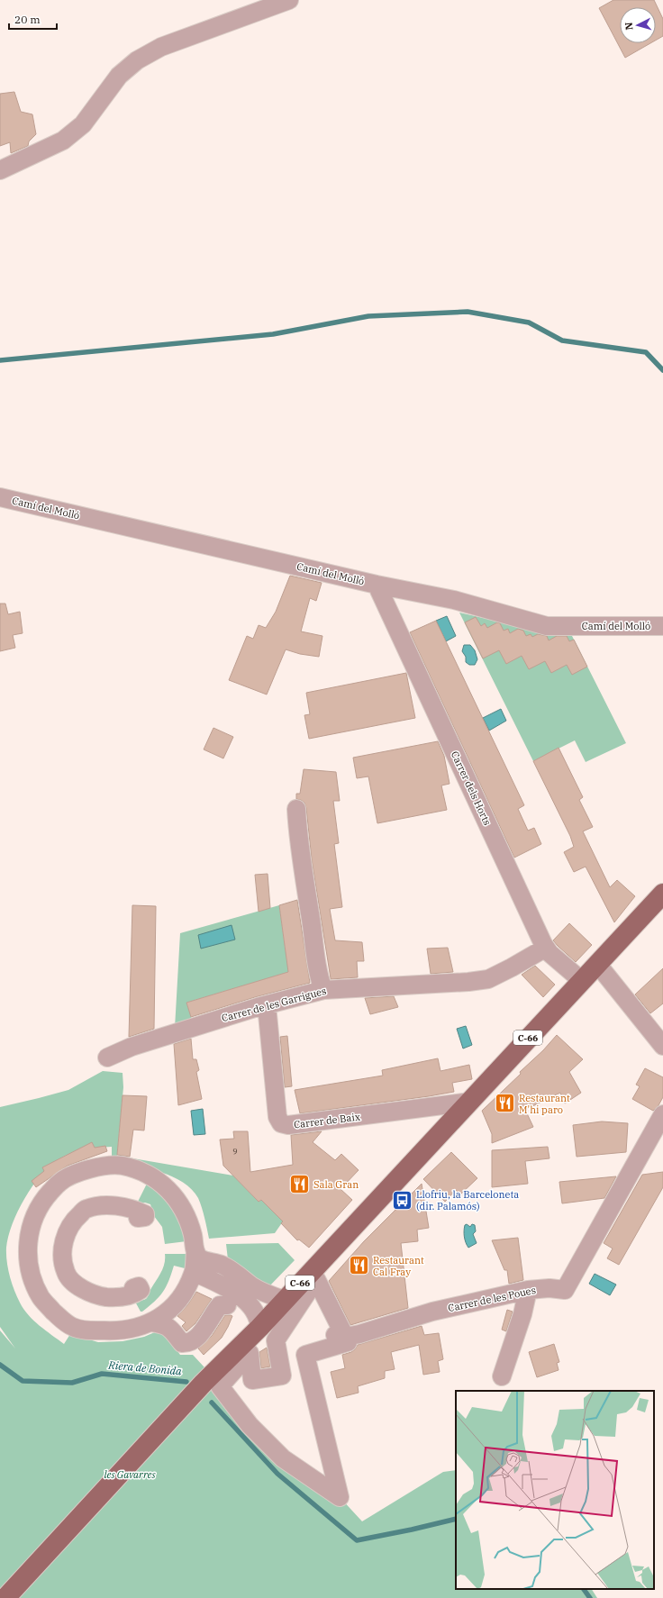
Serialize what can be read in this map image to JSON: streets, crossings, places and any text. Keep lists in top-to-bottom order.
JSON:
{
  "streets": {
    "main road": ["C-66"],
    "street": [
      "Camí del Molló",
      "Carrer dels Horts",
      "Carrer de les Garrigues",
      "Carrer de Baix",
      "Carrer de les Poues"
    ]
  },
  "crossings": [
    ["Camí del Molló", "Carrer dels Horts"],
    ["Carrer dels Horts", "Carrer de les Garrigues"],
    ["Carrer dels Horts", "C-66"],
    ["Carrer de les Garrigues", "Carrer de Baix"],
    ["C-66", "Carrer de Baix"]
  ],
  "water": ["Riera de Bonida"],
  "parks": ["les Gavarres"],
  "places": {
    "restaurant": ["Restaurant M'hi paro", "Sala Gran", "Restaurant Cal Fray"],
    "bus stop": ["Llofriu, la Barceloneta (dir. Palamós)"]
  },
  "house_numbers": ["9"],
  "scale_bar": "20 m",
  "north": "left"
}
